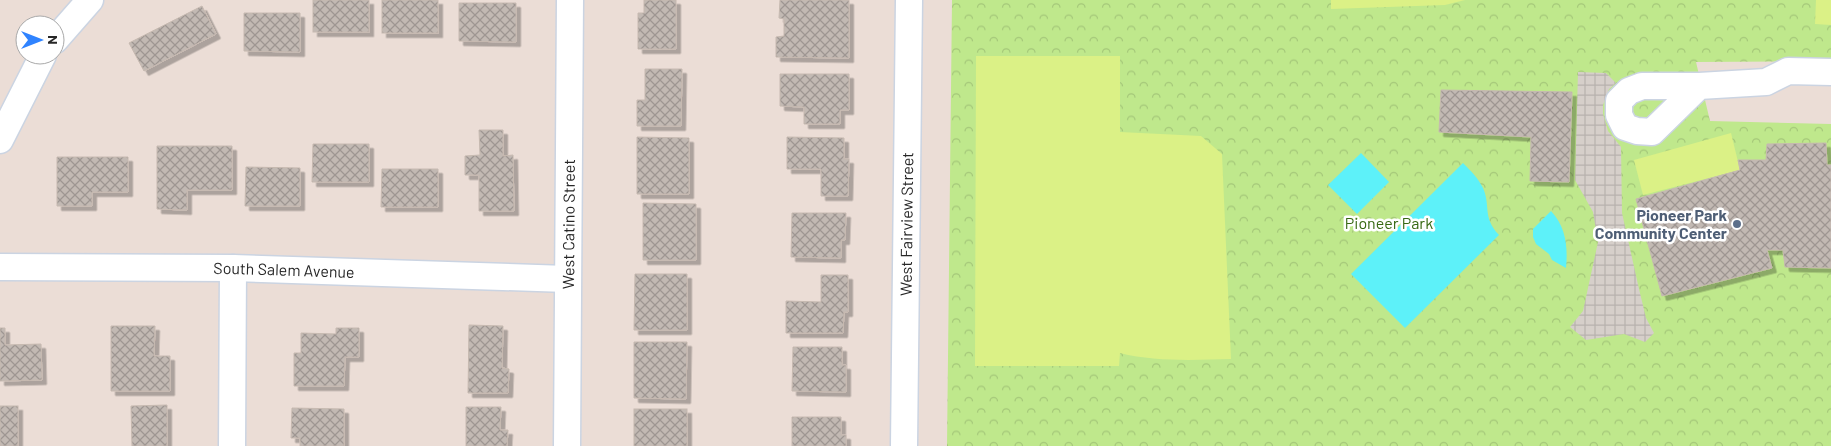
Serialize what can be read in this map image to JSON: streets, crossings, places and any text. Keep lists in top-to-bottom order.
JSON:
{
  "streets": {
    "street": ["West Catino Street", "West Fairview Street", "South Salem Avenue"]
  },
  "crossings": [
    ["West Catino Street", "South Salem Avenue"]
  ],
  "parks": ["Pioneer Park"],
  "places": ["Pioneer Park Community Center"],
  "north": "right"
}
